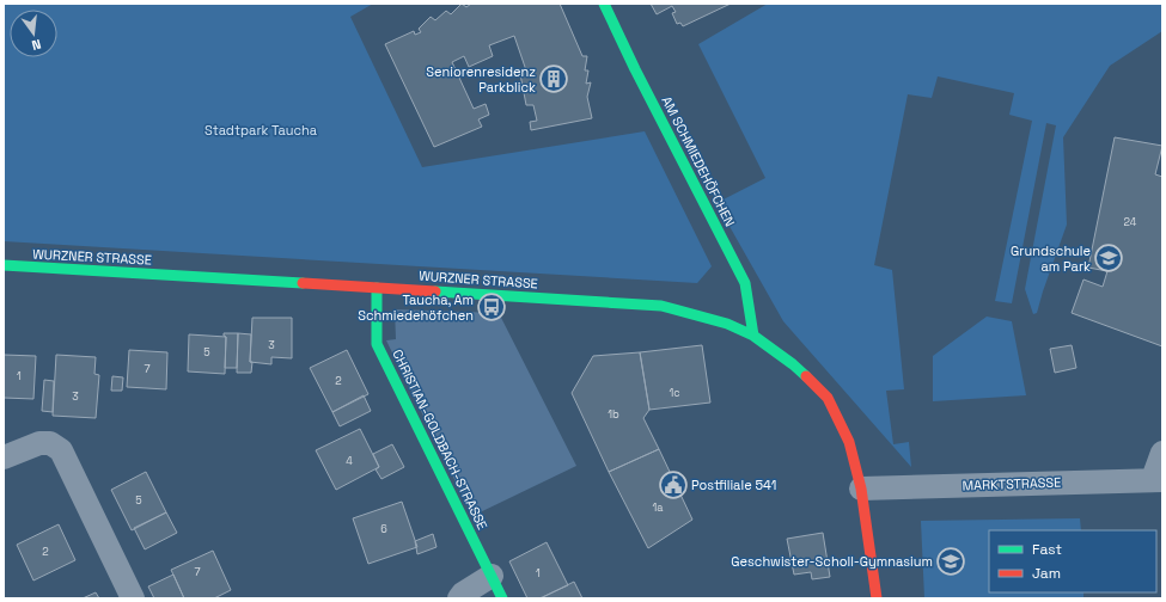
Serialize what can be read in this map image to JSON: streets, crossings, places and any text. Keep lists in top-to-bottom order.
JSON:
{
  "streets": {
    "street": [
      "AM SCHMIEDEHÖFCHEN",
      "WURZNER STRASSE",
      "CHRISTIAN-GOLDBACH-STRASSE",
      "MARKTSTRASSE"
    ]
  },
  "crossings": [
    ["AM SCHMIEDEHÖFCHEN", "WURZNER STRASSE"],
    ["WURZNER STRASSE", "CHRISTIAN-GOLDBACH-STRASSE"],
    ["WURZNER STRASSE", "MARKTSTRASSE"]
  ],
  "parks": ["Stadtpark Taucha"],
  "places": {
    "building": ["Seniorenresidenz Parkblick"],
    "school or university": ["Grundschule am Park", "Geschwister-Scholl-Gymnasium"],
    "bus stop": ["Taucha, Am Schmiedehöfchen"],
    "public building": ["Postfiliale 541"]
  },
  "house_numbers": [
    "24",
    "3",
    "5",
    "7",
    "1",
    "2",
    "1c",
    "3",
    "1b",
    "4",
    "5",
    "1a",
    "6",
    "2",
    "7",
    "1"
  ],
  "legend": ["Fast", "Jam"],
  "north": "bottom"
}
